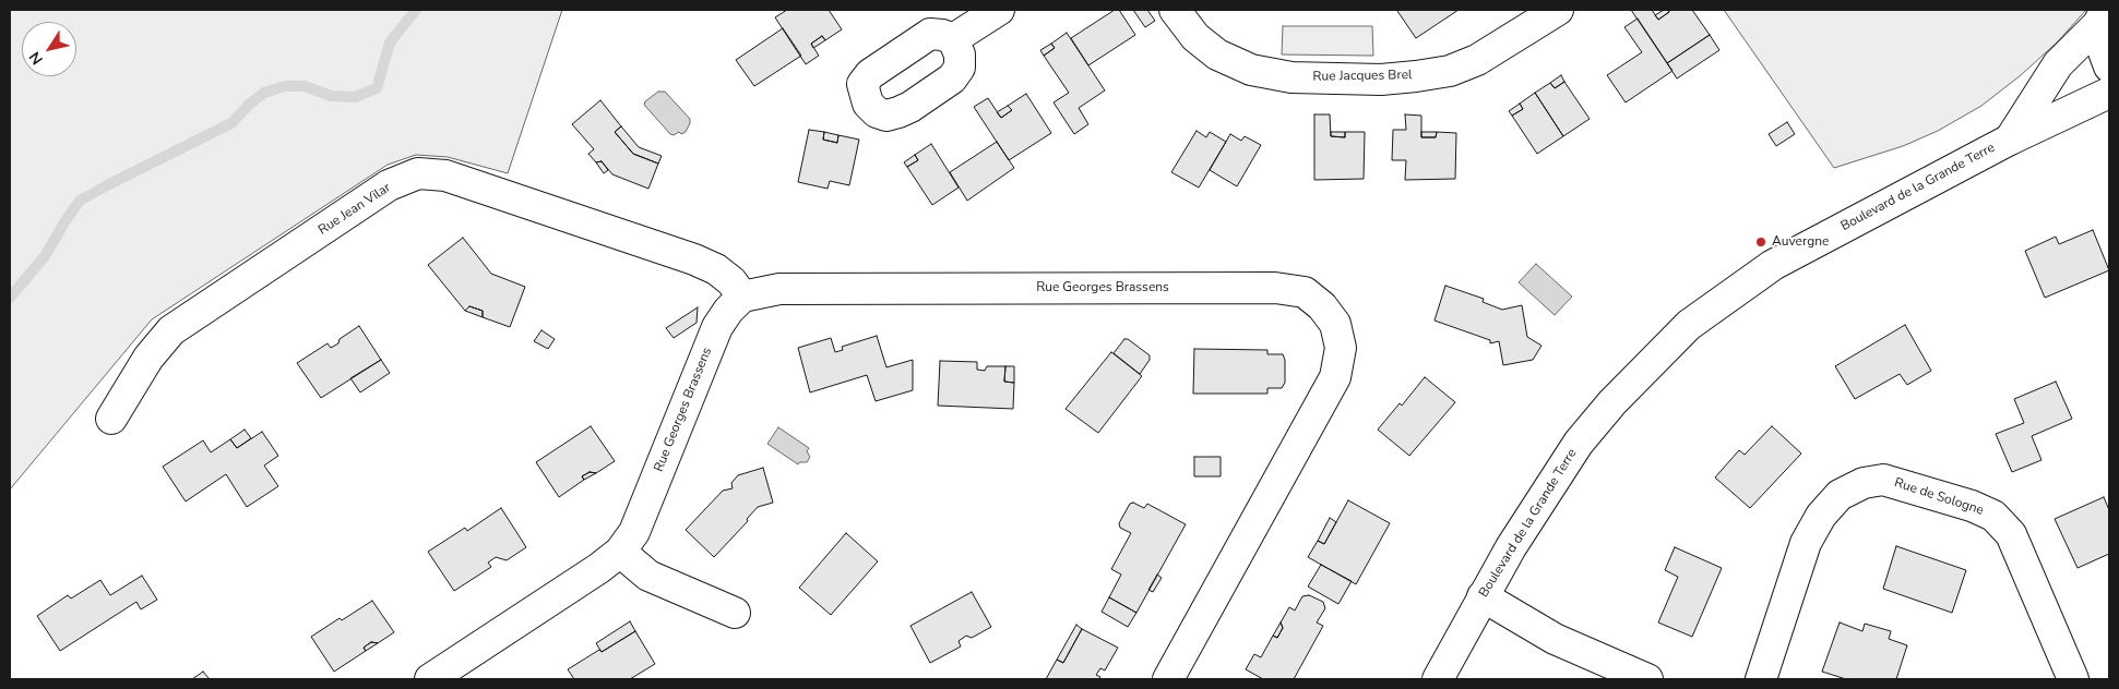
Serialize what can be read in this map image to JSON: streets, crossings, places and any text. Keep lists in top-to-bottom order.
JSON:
{
  "streets": {
    "street": [
      "Rue Jacques Brel",
      "Boulevard de la Grande Terre",
      "Rue Jean Vilar",
      "Rue Georges Brassens",
      "Rue de Sologne"
    ]
  },
  "crossings": [
    ["Rue Jean Vilar", "Rue Georges Brassens"]
  ],
  "places": ["Auvergne"],
  "north": "bottom left"
}
